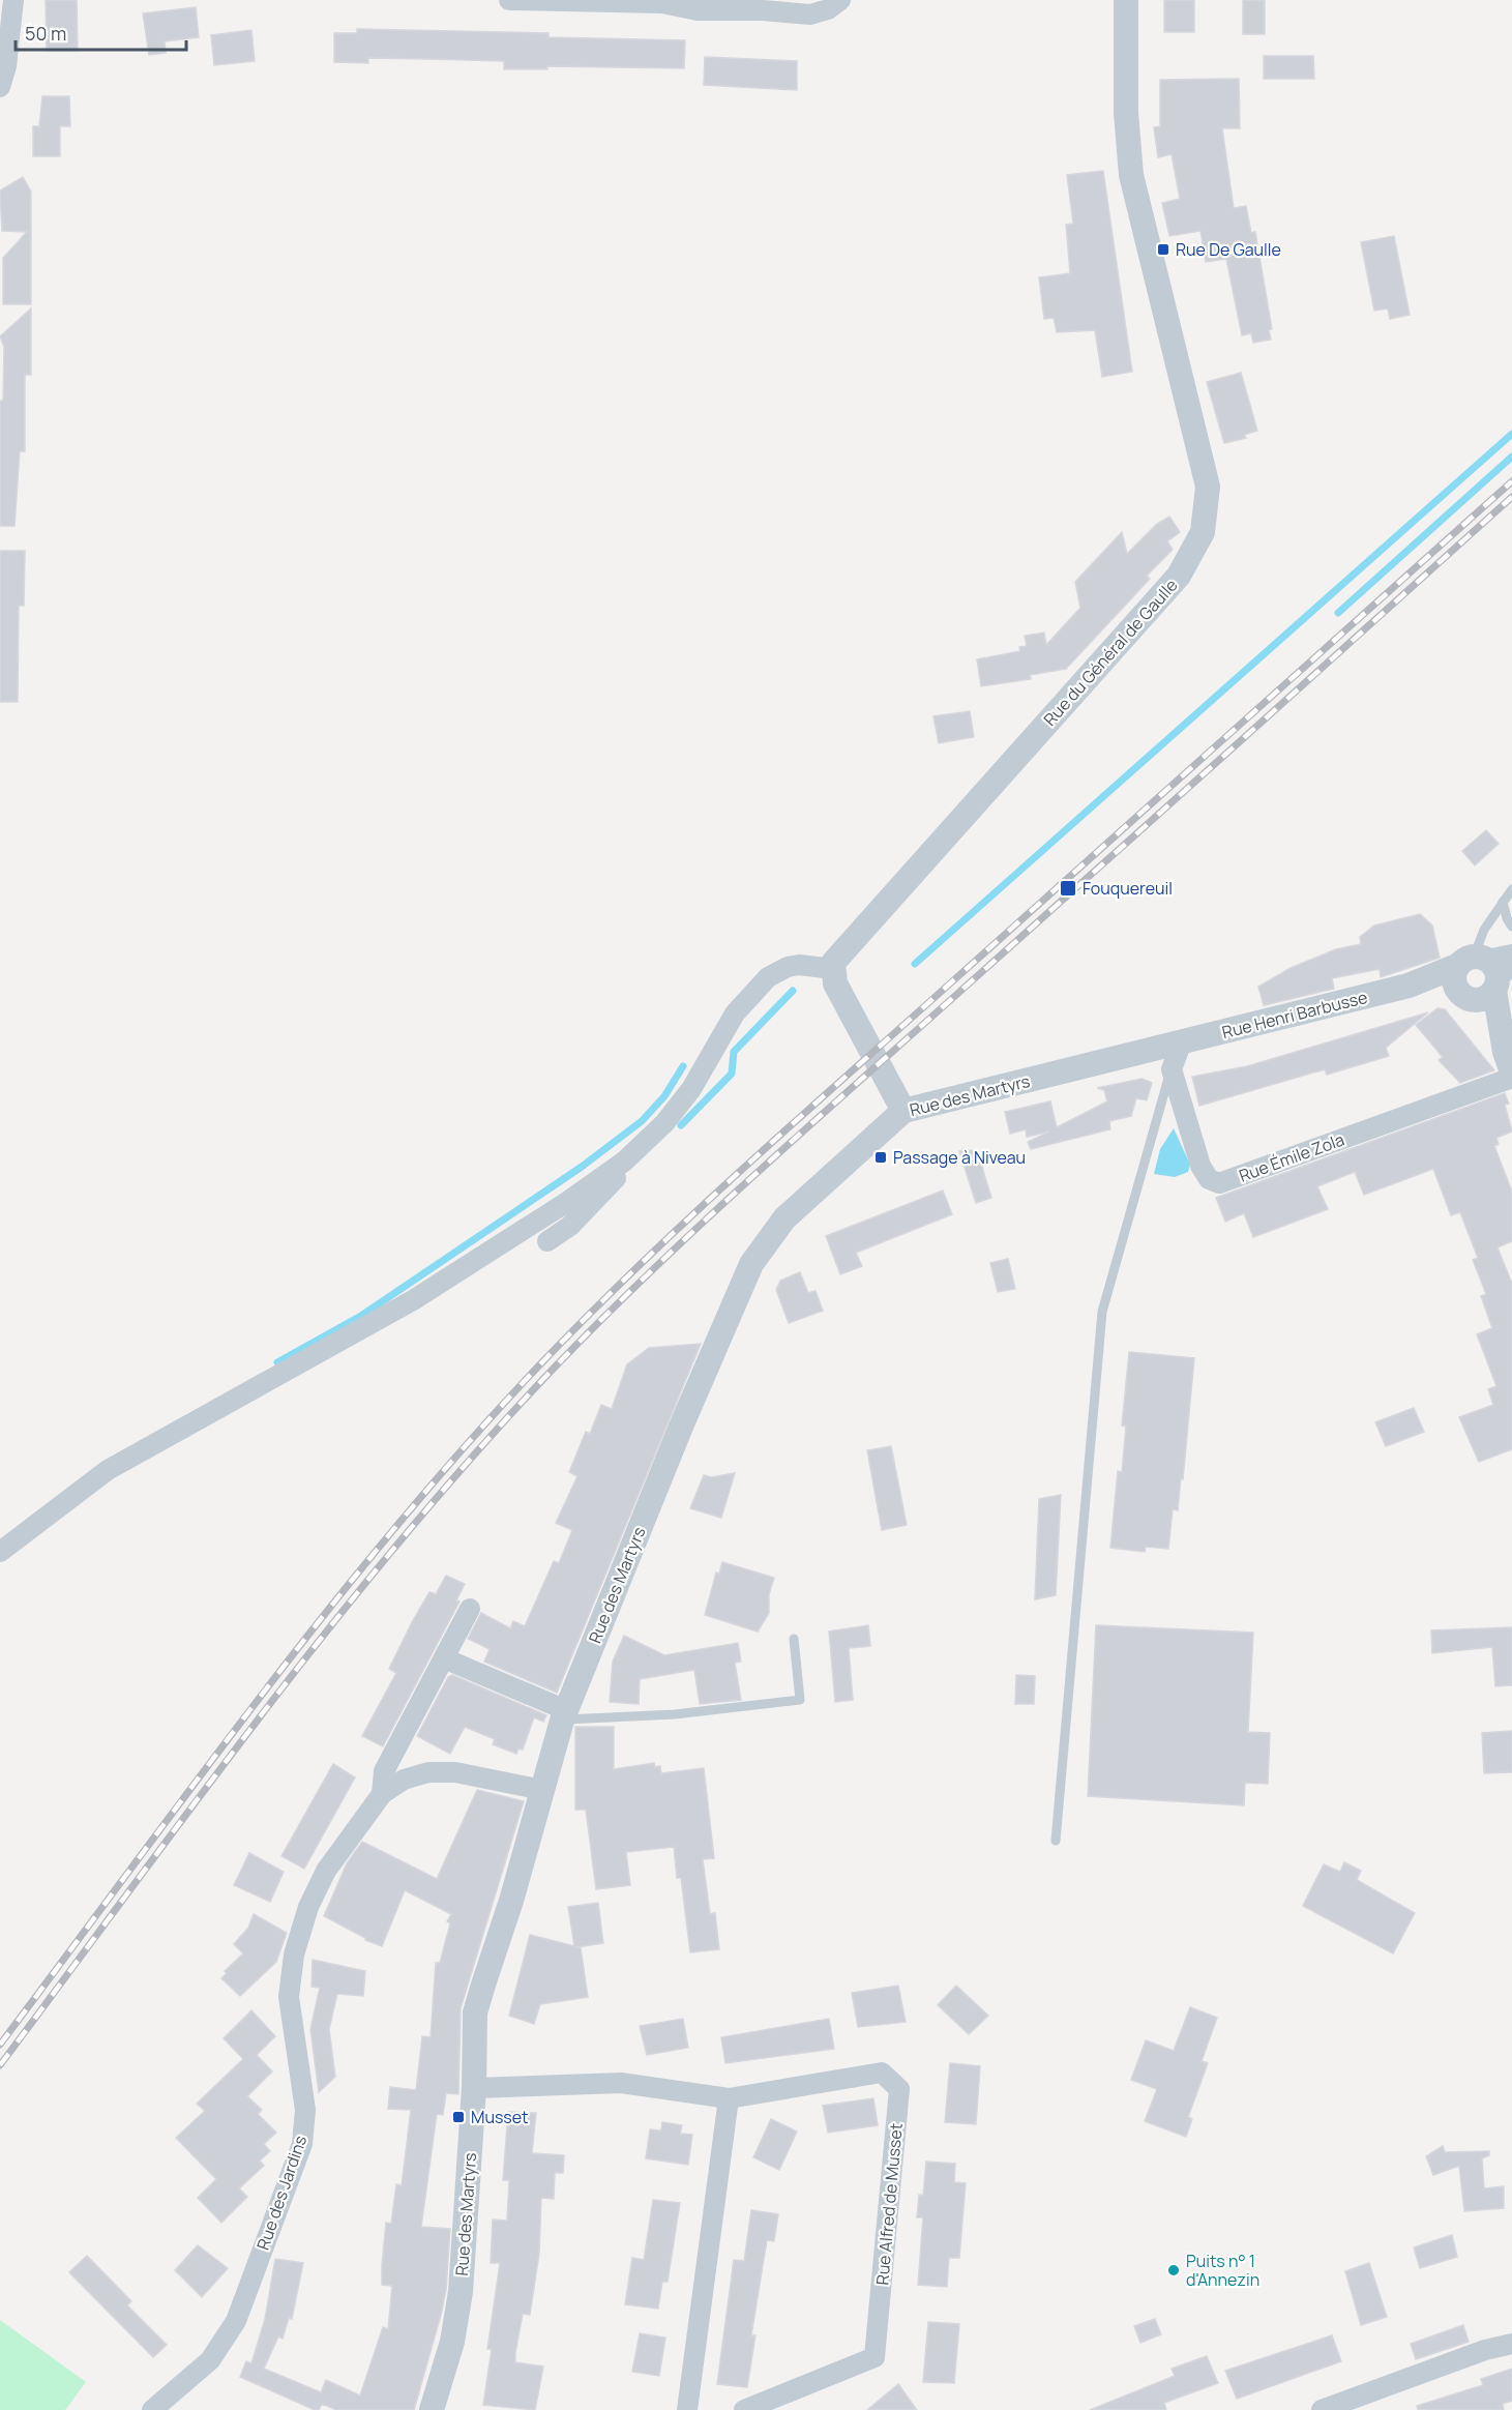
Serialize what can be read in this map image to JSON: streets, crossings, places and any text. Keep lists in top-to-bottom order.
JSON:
{
  "streets": {
    "street": [
      "Rue du Général de Gaulle",
      "Rue Henri Barbusse",
      "Rue des Martyrs",
      "Rue Émile Zola",
      "Rue des Jardins",
      "Rue Alfred de Musset"
    ]
  },
  "crossings": [
    ["Rue Henri Barbusse", "Rue des Martyrs"],
    ["Rue des Martyrs", "Rue des Jardins"],
    ["Rue des Martyrs", "Rue Alfred de Musset"]
  ],
  "places": {
    "transit": [
      "Rue De Gaulle",
      "Fouquereuil",
      "Passage à Niveau",
      "Musset"
    ],
    "other": ["Puits n° 1 d'Annezin"]
  },
  "scale_bar": "50 m"
}
